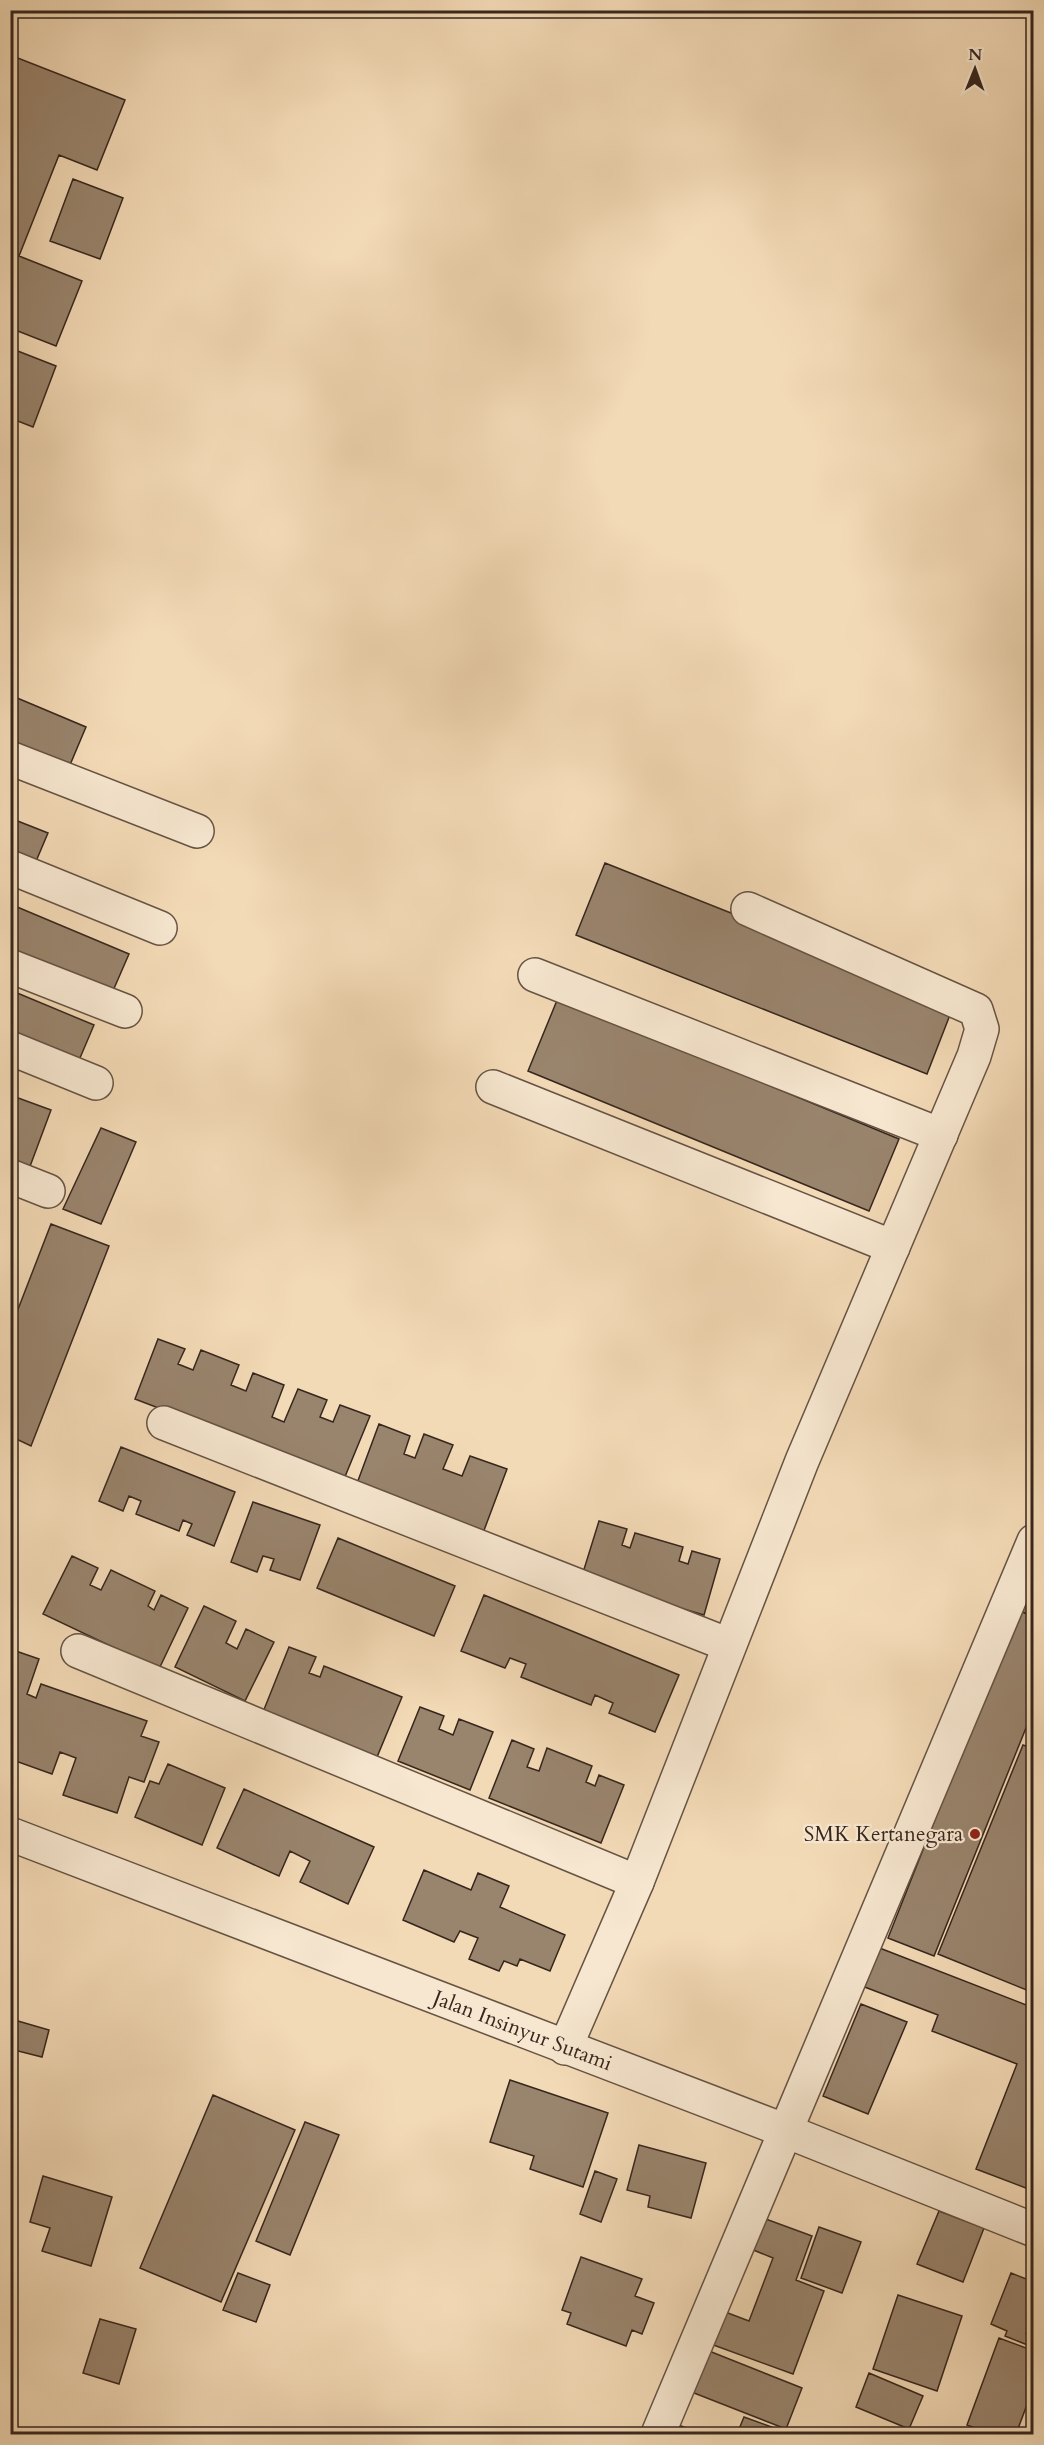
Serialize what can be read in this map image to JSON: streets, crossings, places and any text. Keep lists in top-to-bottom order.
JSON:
{
  "streets": {
    "street": ["Jalan Insinyur Sutami"]
  },
  "places": ["SMK Kertanegara"],
  "north": "top"
}
